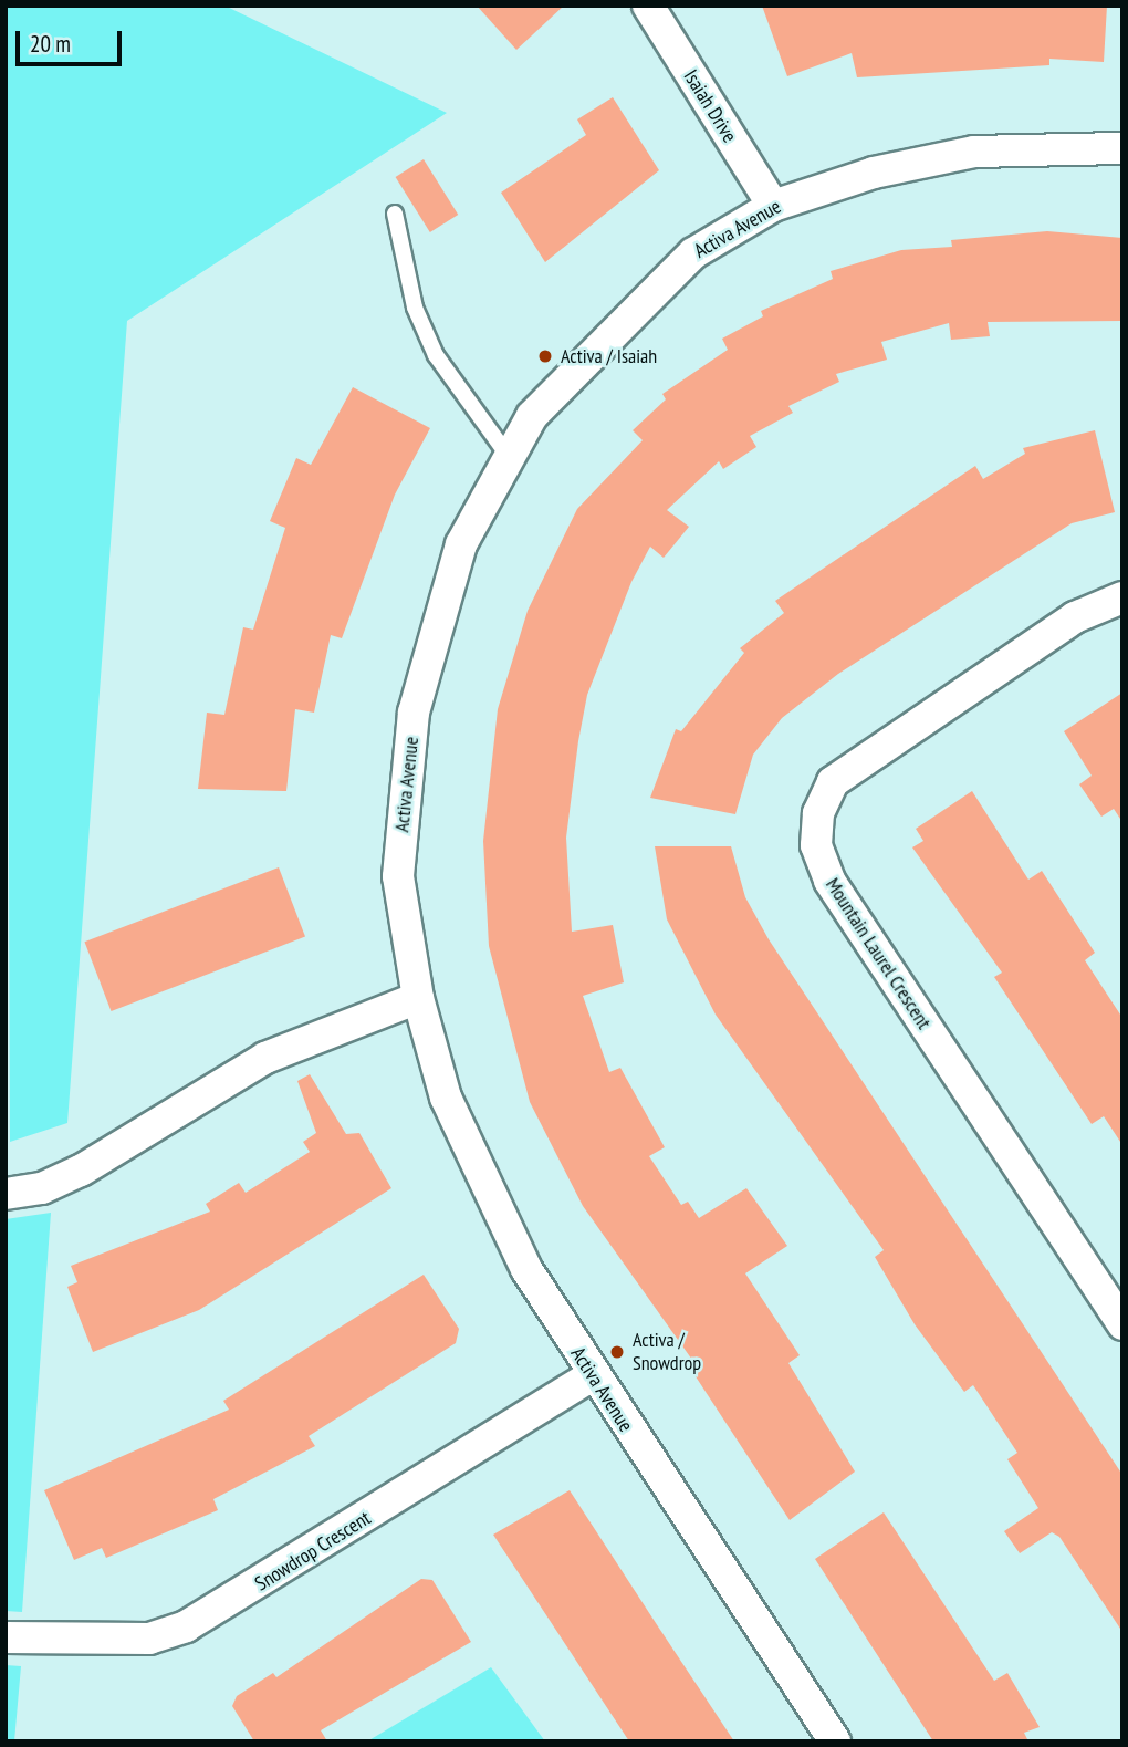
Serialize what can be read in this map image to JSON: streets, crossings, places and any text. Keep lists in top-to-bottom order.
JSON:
{
  "streets": {
    "street": [
      "Isaiah Drive",
      "Activa Avenue",
      "Mountain Laurel Crescent",
      "Snowdrop Crescent"
    ]
  },
  "crossings": [
    ["Isaiah Drive", "Activa Avenue"],
    ["Activa Avenue", "Snowdrop Crescent"]
  ],
  "places": ["Activa / Isaiah", "Activa / Snowdrop"],
  "scale_bar": "20 m"
}
